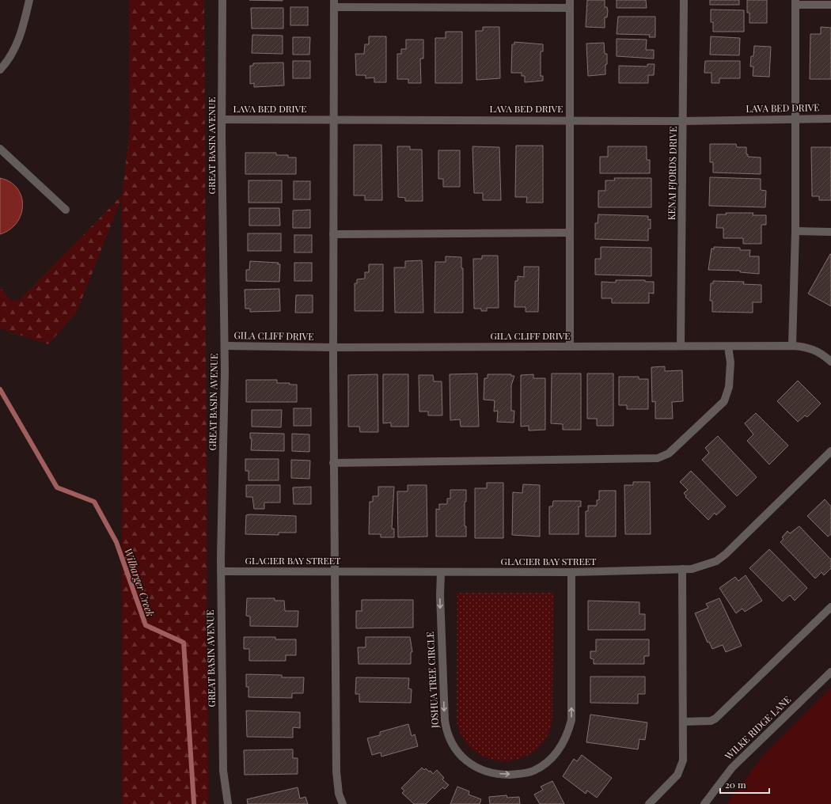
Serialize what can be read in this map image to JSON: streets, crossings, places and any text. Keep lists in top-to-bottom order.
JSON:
{
  "streets": {
    "street": [
      "LAVA BED DRIVE",
      "GREAT BASIN AVENUE",
      "KENAI FJORDS DRIVE",
      "GILA CLIFF DRIVE",
      "GLACIER BAY STREET",
      "JOSHUA TREE CIRCLE",
      "WILKE RIDGE LANE"
    ]
  },
  "crossings": [
    ["LAVA BED DRIVE", "GREAT BASIN AVENUE"],
    ["LAVA BED DRIVE", "KENAI FJORDS DRIVE"],
    ["GREAT BASIN AVENUE", "GILA CLIFF DRIVE"],
    ["GREAT BASIN AVENUE", "GLACIER BAY STREET"],
    ["KENAI FJORDS DRIVE", "GILA CLIFF DRIVE"],
    ["GLACIER BAY STREET", "JOSHUA TREE CIRCLE"]
  ],
  "water": ["Wilbarger Creek"],
  "scale_bar": "20 m"
}
